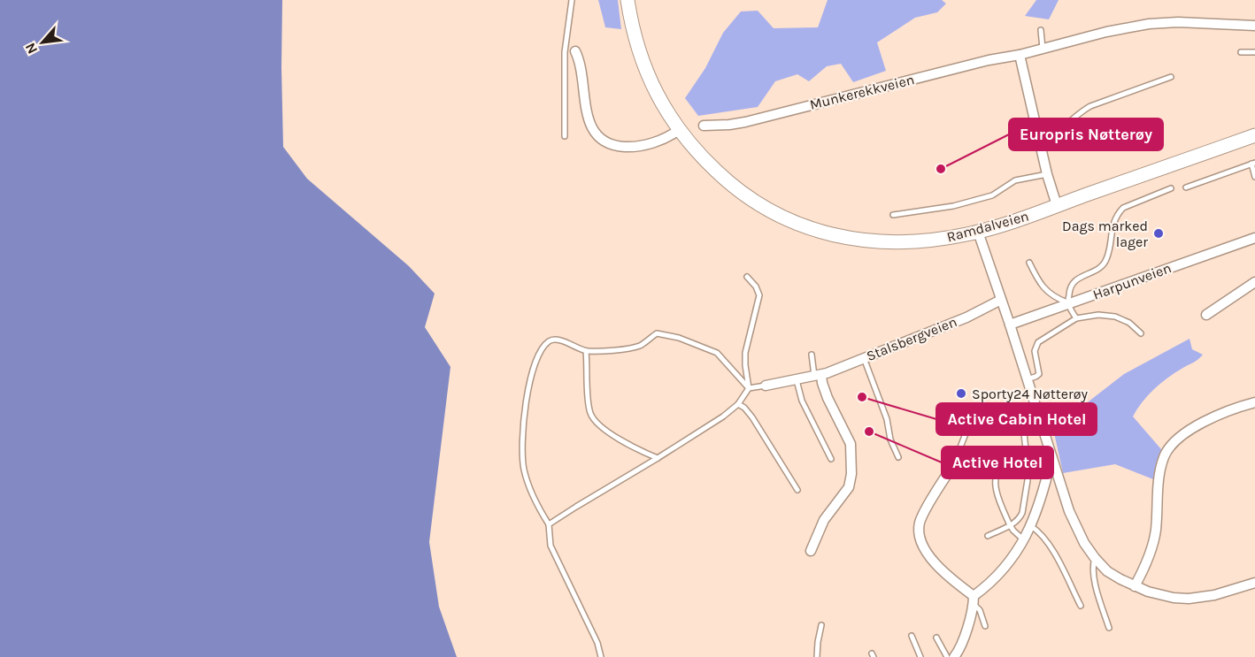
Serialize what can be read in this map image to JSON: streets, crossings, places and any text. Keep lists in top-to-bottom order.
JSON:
{
  "streets": {
    "main road": ["Ramdalveien"],
    "street": ["Munkerekkveien", "Harpunveien", "Stalsbergveien"]
  },
  "places": [
    "Europris Nøtterøy",
    "Dags marked lager",
    "Sporty24 Nøtterøy",
    "Active Cabin Hotel",
    "Active Hotel"
  ],
  "north": "bottom left"
}
